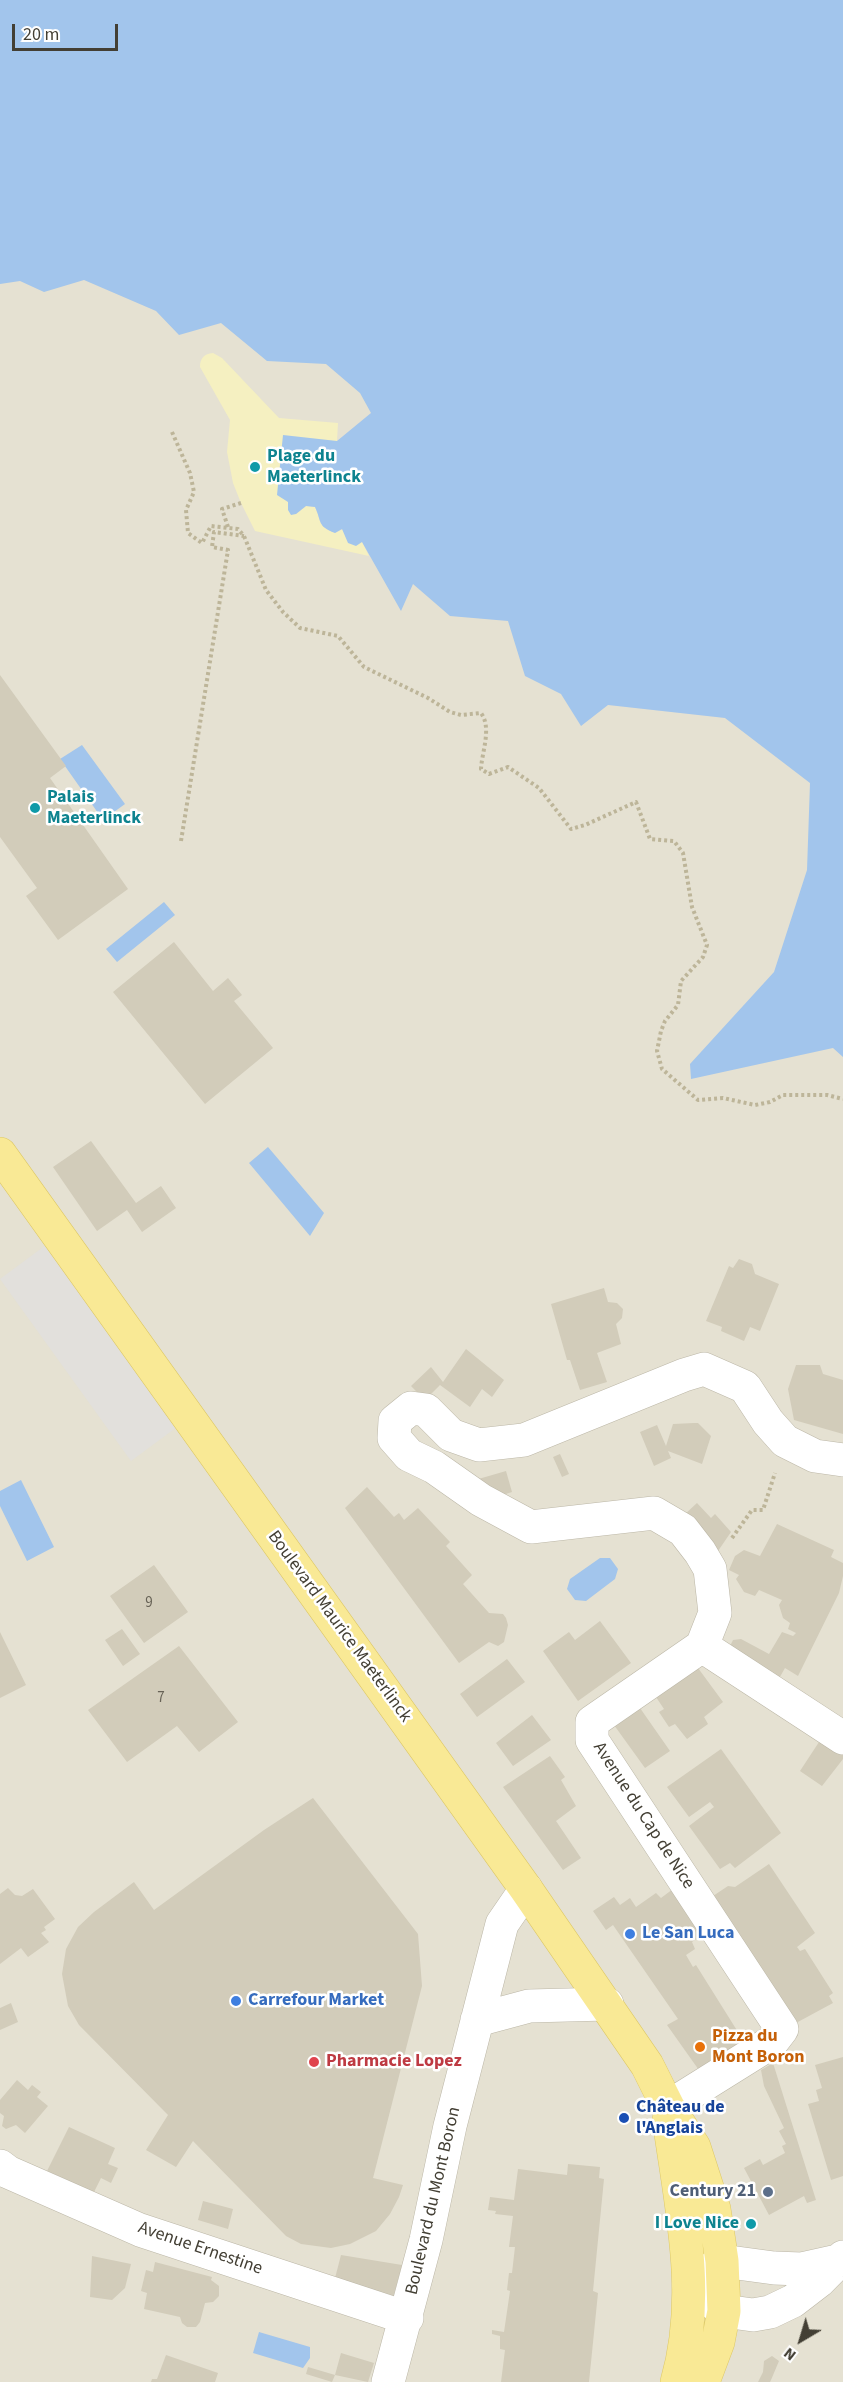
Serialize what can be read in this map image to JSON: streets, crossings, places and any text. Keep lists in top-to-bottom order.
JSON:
{
  "streets": {
    "main road": ["Boulevard Maurice Maeterlinck"],
    "street": ["Avenue du Cap de Nice", "Boulevard du Mont Boron", "Avenue Ernestine"]
  },
  "crossings": [
    ["Boulevard Maurice Maeterlinck", "Avenue du Cap de Nice"],
    ["Boulevard Maurice Maeterlinck", "Boulevard du Mont Boron"],
    ["Boulevard du Mont Boron", "Avenue Ernestine"]
  ],
  "places": [
    "Plage du Maeterlinck",
    "Palais Maeterlinck",
    "Le San Luca",
    "Carrefour Market",
    "Pizza du Mont Boron",
    "Pharmacie Lopez",
    "Château de l'Anglais",
    "Century 21",
    "I Love Nice"
  ],
  "house_numbers": ["9", "7"],
  "scale_bar": "20 m",
  "north": "bottom left"
}
